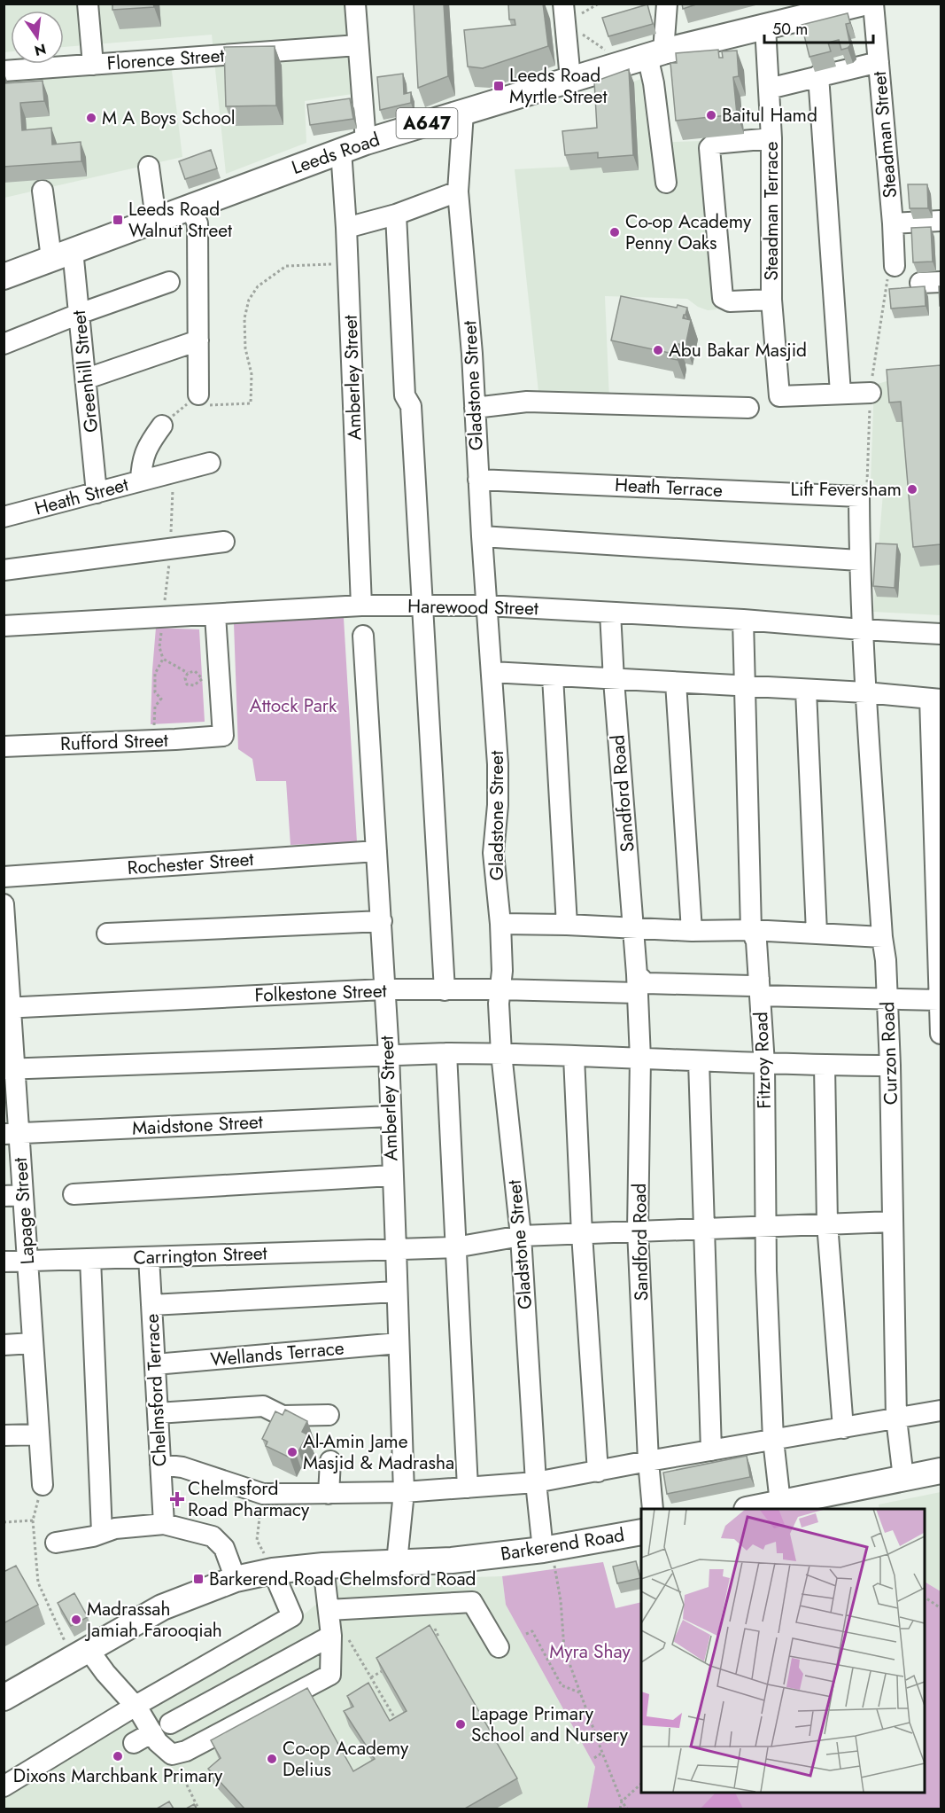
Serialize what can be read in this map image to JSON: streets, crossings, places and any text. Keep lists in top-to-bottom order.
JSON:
{
  "streets": {
    "main road": ["A647", "Leeds Road", "Barkerend Road"],
    "street": [
      "Florence Street",
      "Steadman Street",
      "Steadman Terrace",
      "Greenhill Street",
      "Amberley Street",
      "Gladstone Street",
      "Heath Terrace",
      "Heath Street",
      "Harewood Street",
      "Rufford Street",
      "Sandford Road",
      "Rochester Street",
      "Folkestone Street",
      "Curzon Road",
      "Fitzroy Road",
      "Maidstone Street",
      "Lapage Street",
      "Carrington Street",
      "Wellands Terrace",
      "Chelmsford Terrace"
    ]
  },
  "crossings": [
    ["Leeds Road", "Steadman Terrace"],
    ["Leeds Road", "Greenhill Street"],
    ["Leeds Road", "Amberley Street"],
    ["Leeds Road", "Gladstone Street"],
    ["Greenhill Street", "Heath Street"],
    ["Amberley Street", "Harewood Street"],
    ["Amberley Street", "Rochester Street"],
    ["Amberley Street", "Folkestone Street"],
    ["Amberley Street", "Maidstone Street"],
    ["Amberley Street", "Carrington Street"],
    ["Amberley Street", "Wellands Terrace"],
    ["Amberley Street", "Barkerend Road"],
    ["Gladstone Street", "Heath Terrace"],
    ["Gladstone Street", "Harewood Street"],
    ["Gladstone Street", "Folkestone Street"],
    ["Gladstone Street", "Carrington Street"],
    ["Gladstone Street", "Barkerend Road"],
    ["Heath Terrace", "Curzon Road"],
    ["Harewood Street", "Rufford Street"],
    ["Harewood Street", "Sandford Road"],
    ["Harewood Street", "Curzon Road"],
    ["Harewood Street", "Fitzroy Road"],
    ["Sandford Road", "Folkestone Street"],
    ["Sandford Road", "Carrington Street"],
    ["Folkestone Street", "Curzon Road"],
    ["Folkestone Street", "Fitzroy Road"],
    ["Folkestone Street", "Lapage Street"],
    ["Curzon Road", "Carrington Street"],
    ["Fitzroy Road", "Carrington Street"],
    ["Maidstone Street", "Lapage Street"],
    ["Lapage Street", "Carrington Street"],
    ["Carrington Street", "Chelmsford Terrace"],
    ["Wellands Terrace", "Chelmsford Terrace"]
  ],
  "parks": ["Attock Park", "Myra Shay"],
  "places": {
    "transit": ["Leeds Road Myrtle Street", "Leeds Road Walnut Street", "Barkerend Road Chelmsford Road"],
    "other": [
      "Baitul Hamd",
      "M A Boys School",
      "Co-op Academy Penny Oaks",
      "Abu Bakar Masjid",
      "Lift Feversham",
      "Al-Amin Jame Masjid & Madrasha",
      "Madrassah Jamiah Farooqiah",
      "Lapage Primary School and Nursery",
      "Dixons Marchbank Primary",
      "Co-op Academy Delius"
    ],
    "health": ["Chelmsford Road Pharmacy"]
  },
  "scale_bar": "50 m",
  "north": "bottom"
}
